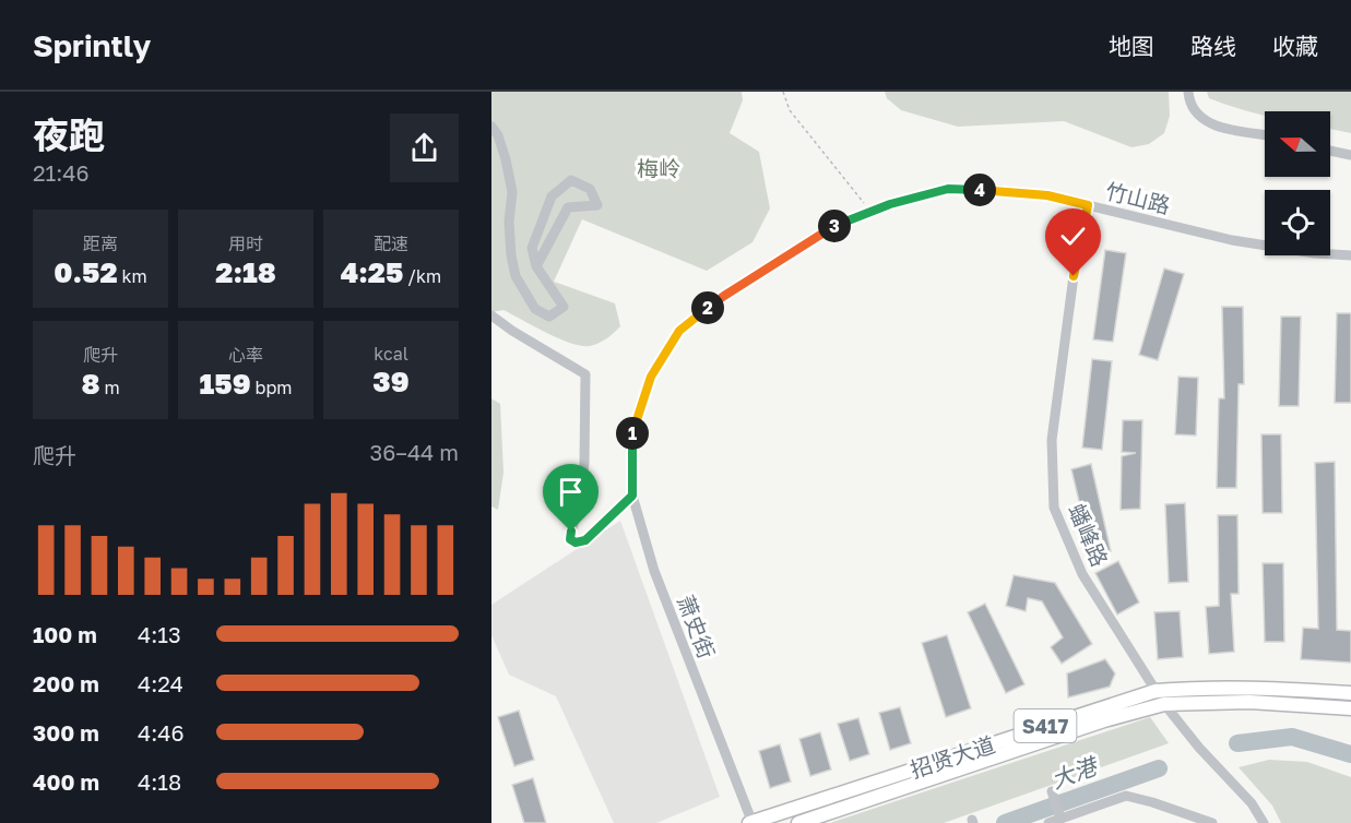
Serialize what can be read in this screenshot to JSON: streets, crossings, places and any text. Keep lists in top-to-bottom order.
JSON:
{
  "streets": {
    "main road": ["S417", "招贤大道"],
    "street": ["竹山路", "蟠峰路", "萧史街"]
  },
  "crossings": [
    ["竹山路", "蟠峰路"],
    ["竹山路", "萧史街"],
    ["蟠峰路", "招贤大道"],
    ["萧史街", "招贤大道"]
  ],
  "water": ["大港"],
  "parks": ["梅岭"],
  "north": "left",
  "page": {
    "header": "Sprintly",
    "nav": ["地图", "路线", "收藏"],
    "heading": ["夜跑", "21:46"],
    "pins": [
      "4",
      "3",
      "2",
      "1"
    ],
    "stats": [
      ["距离", "0.52 km"],
      ["用时", "2:18"],
      ["配速", "4:25 /km"],
      ["爬升", "8 m"],
      ["心率", "159 bpm"],
      ["kcal", "39"]
    ],
    "chart": ["爬升", "36–44 m"],
    "list": [
      {
        "name": "100 m",
        "note": "4:13"
      },
      {
        "name": "200 m",
        "note": "4:24"
      },
      {
        "name": "300 m",
        "note": "4:46"
      },
      {
        "name": "400 m",
        "note": "4:18"
      }
    ]
  }
}
